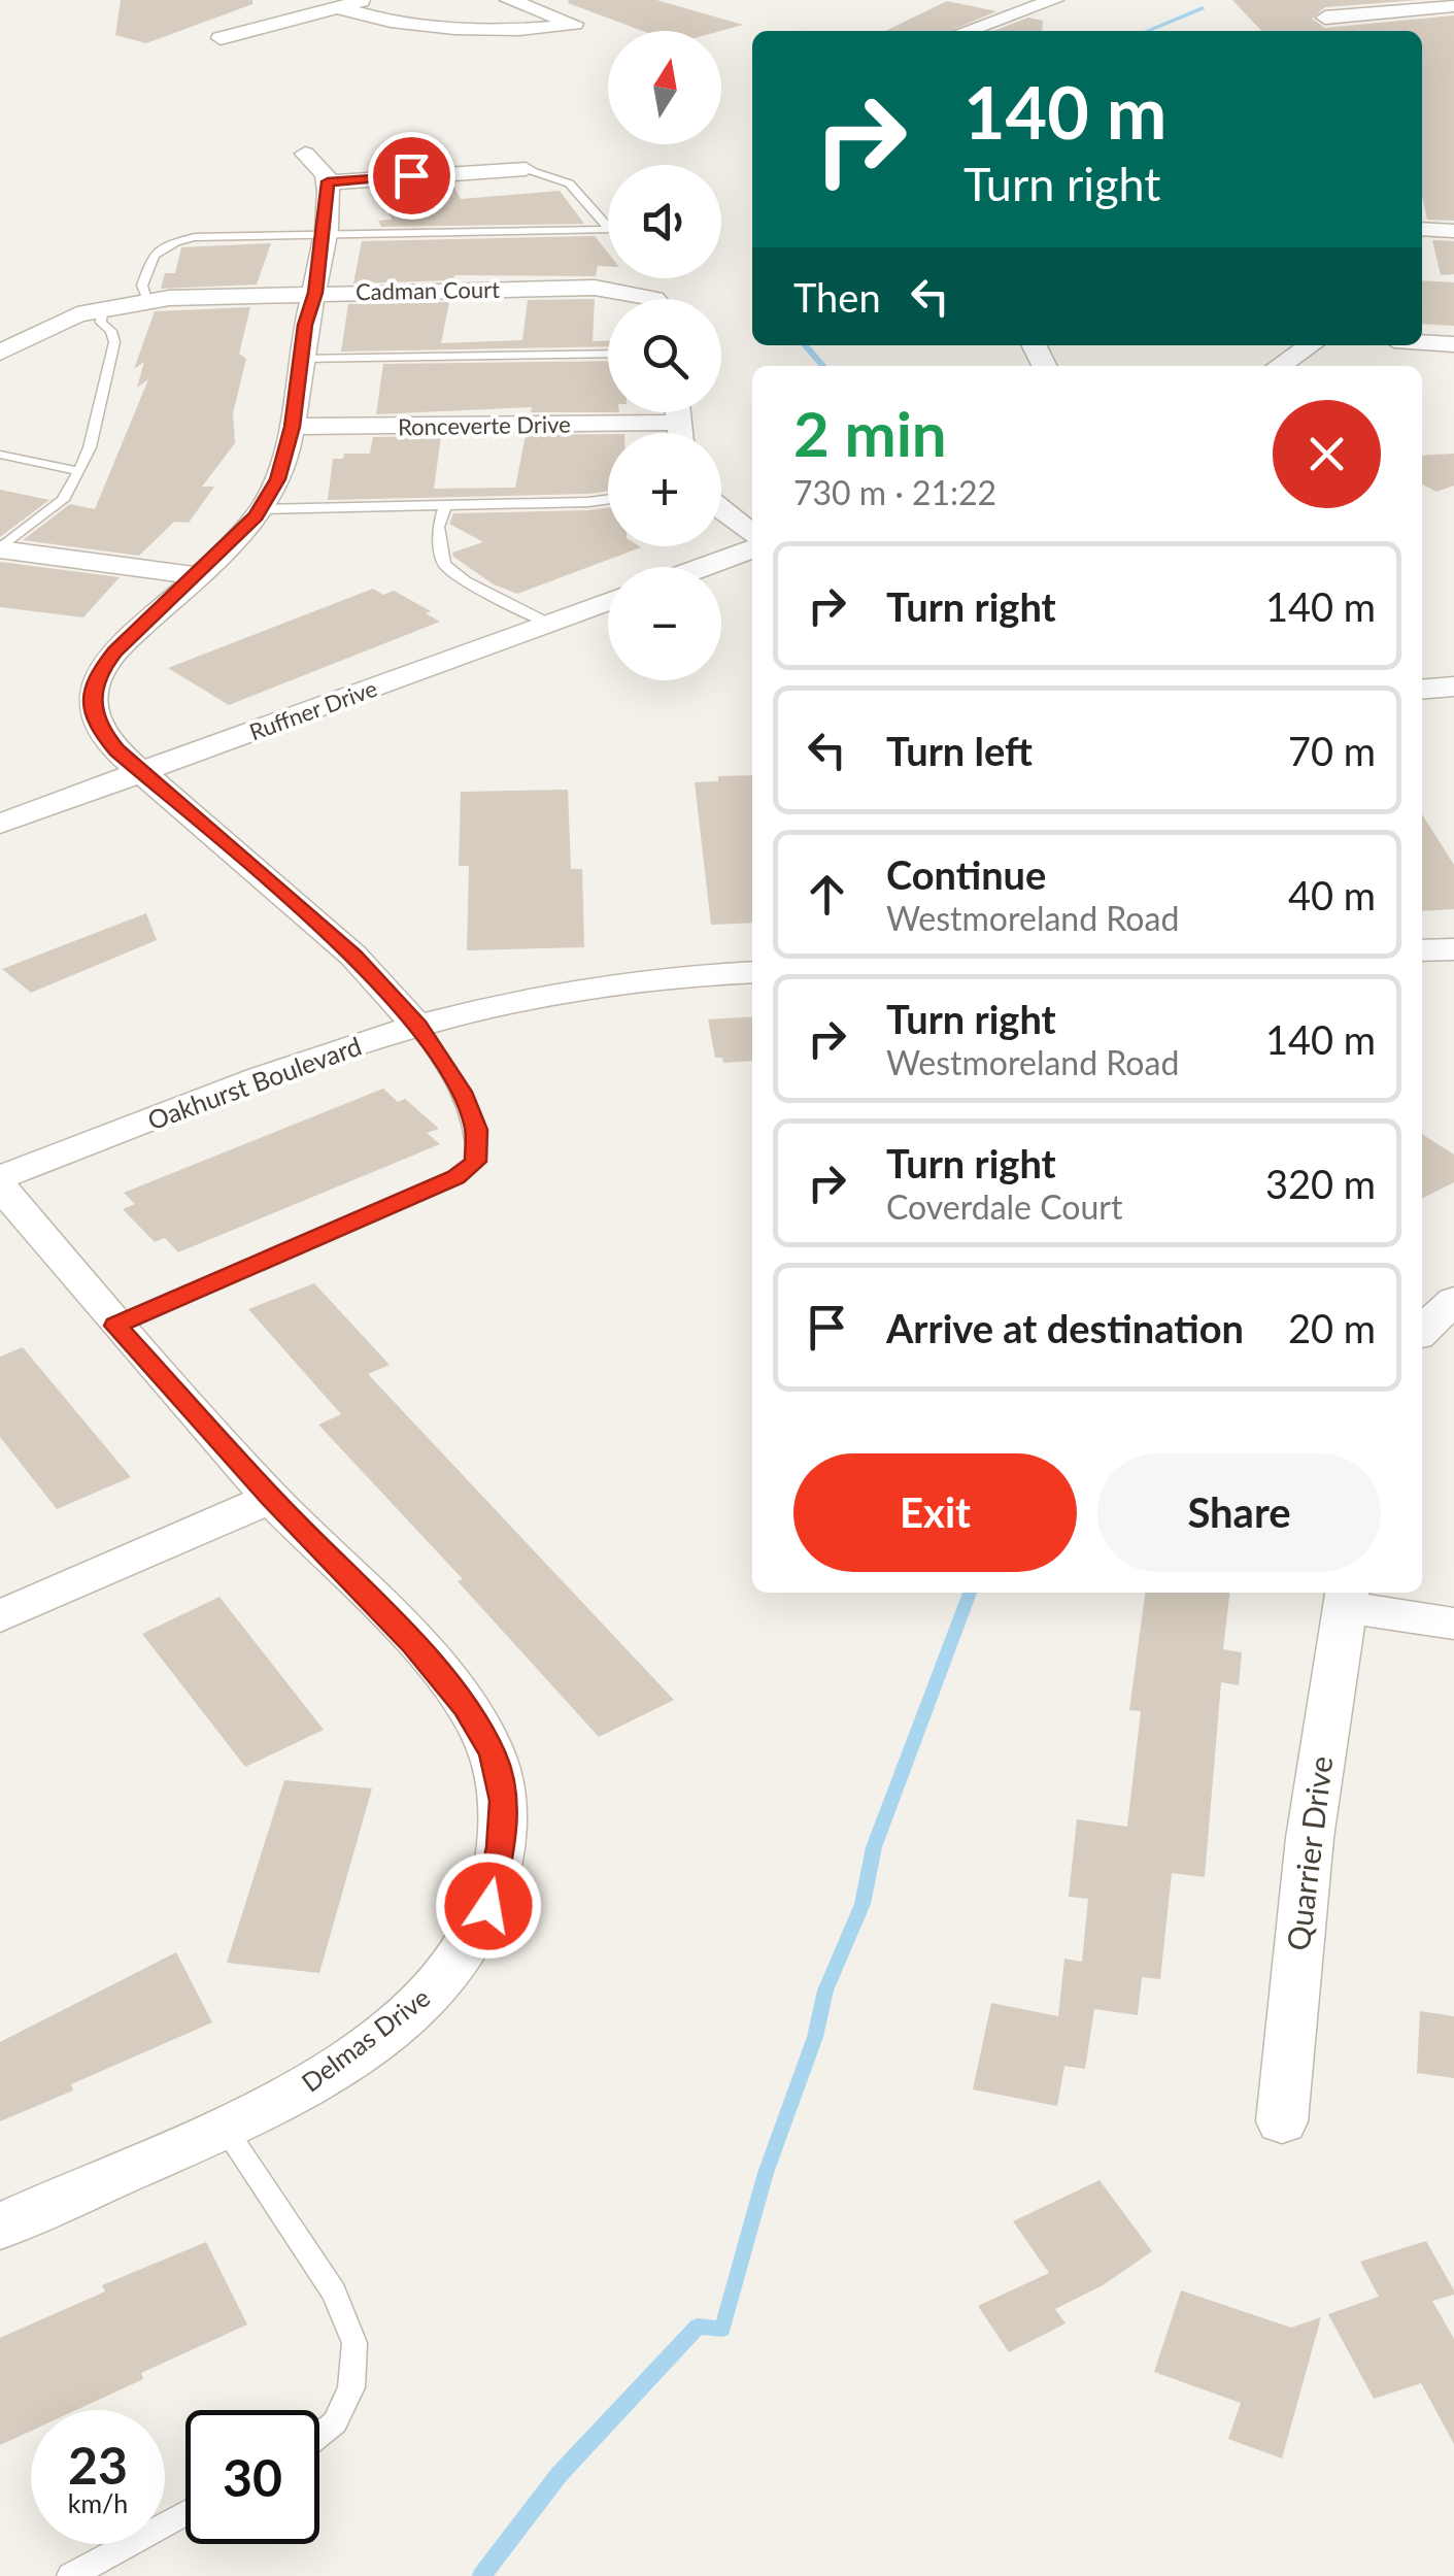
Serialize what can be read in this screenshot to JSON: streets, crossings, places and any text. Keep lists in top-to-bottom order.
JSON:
{
  "streets": {
    "street": [
      "Cadman Court",
      "Ronceverte Drive",
      "Ruffner Drive",
      "Oakhurst Boulevard",
      "Quarrier Drive",
      "Delmas Drive"
    ]
  },
  "crossings": [
    ["Oakhurst Boulevard", "Delmas Drive"]
  ],
  "north": "top",
  "page": {
    "map_buttons": ["+", "−"],
    "turn": ["140 m", "Turn right"],
    "then": "Then",
    "heading": ["2 min", "730 m · 21:22"],
    "list": [
      {
        "name": "Turn right",
        "value": "140 m"
      },
      {
        "name": "Turn left",
        "value": "70 m"
      },
      {
        "name": "Continue",
        "note": "Westmoreland Road",
        "value": "40 m"
      },
      {
        "name": "Turn right",
        "note": "Westmoreland Road",
        "value": "140 m"
      },
      {
        "name": "Turn right",
        "note": "Coverdale Court",
        "value": "320 m"
      },
      {
        "name": "Arrive at destination",
        "value": "20 m"
      }
    ],
    "buttons": ["Exit", "Share"],
    "speed": "23 km/h",
    "limit": "30"
  }
}
